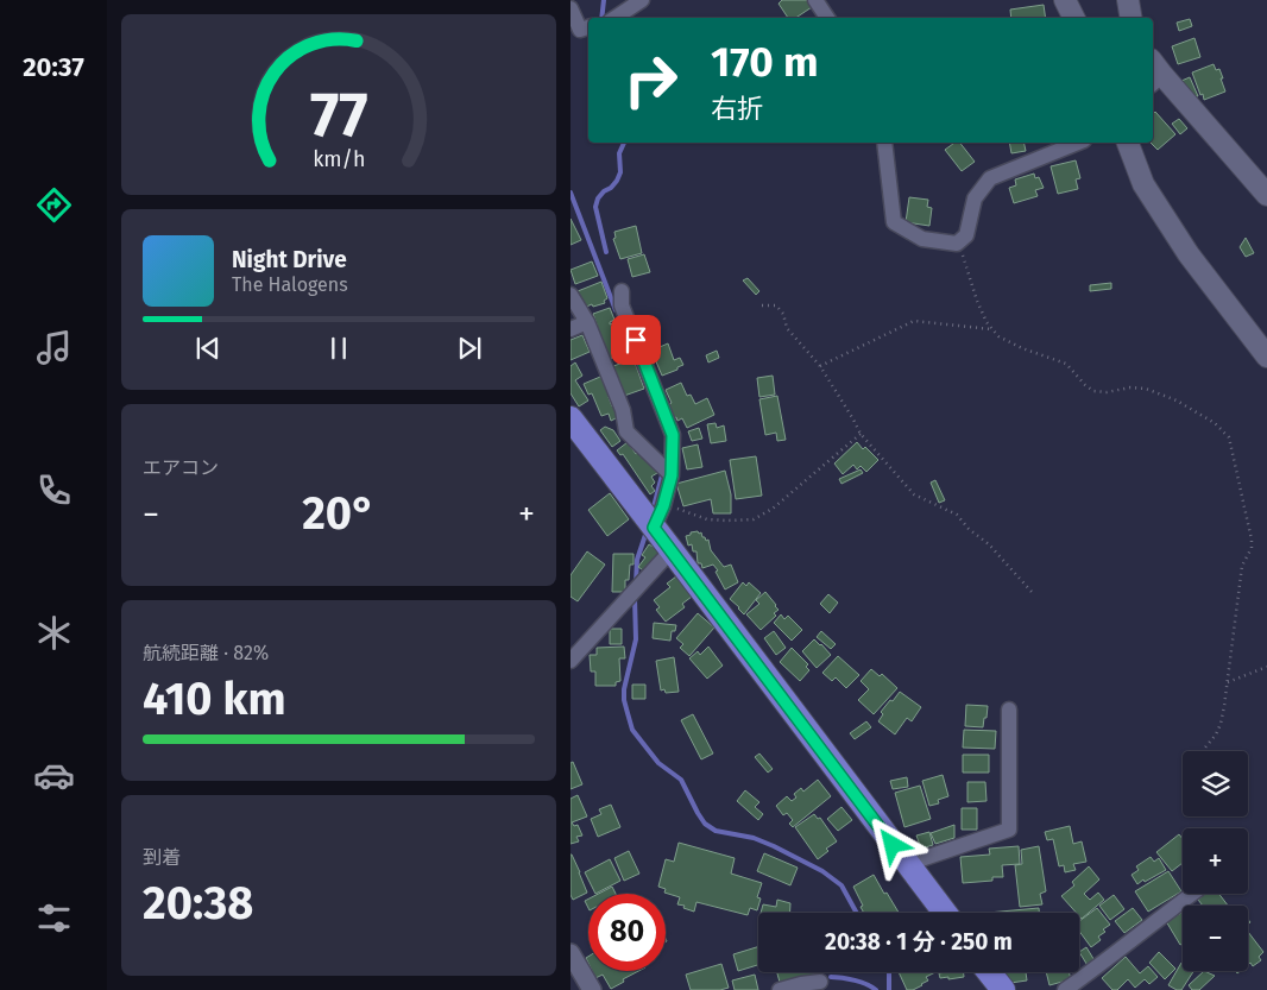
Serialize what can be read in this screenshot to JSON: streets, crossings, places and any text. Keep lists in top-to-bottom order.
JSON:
{
  "page": {
    "tabs": "20:37",
    "turn": ["170 m", "右折"],
    "song": ["Night Drive", "The Halogens"],
    "tile": [
      "エアコン",
      ["航続距離 · 82%", "410 km"],
      ["到着", "20:38"]
    ],
    "heat": ["−", "20°", "+"],
    "map_buttons": ["+", "−"],
    "limit": "80",
    "trip": "20:38 · 1 分 · 250 m",
    "gauge": ["77", "km/h"]
  }
}
